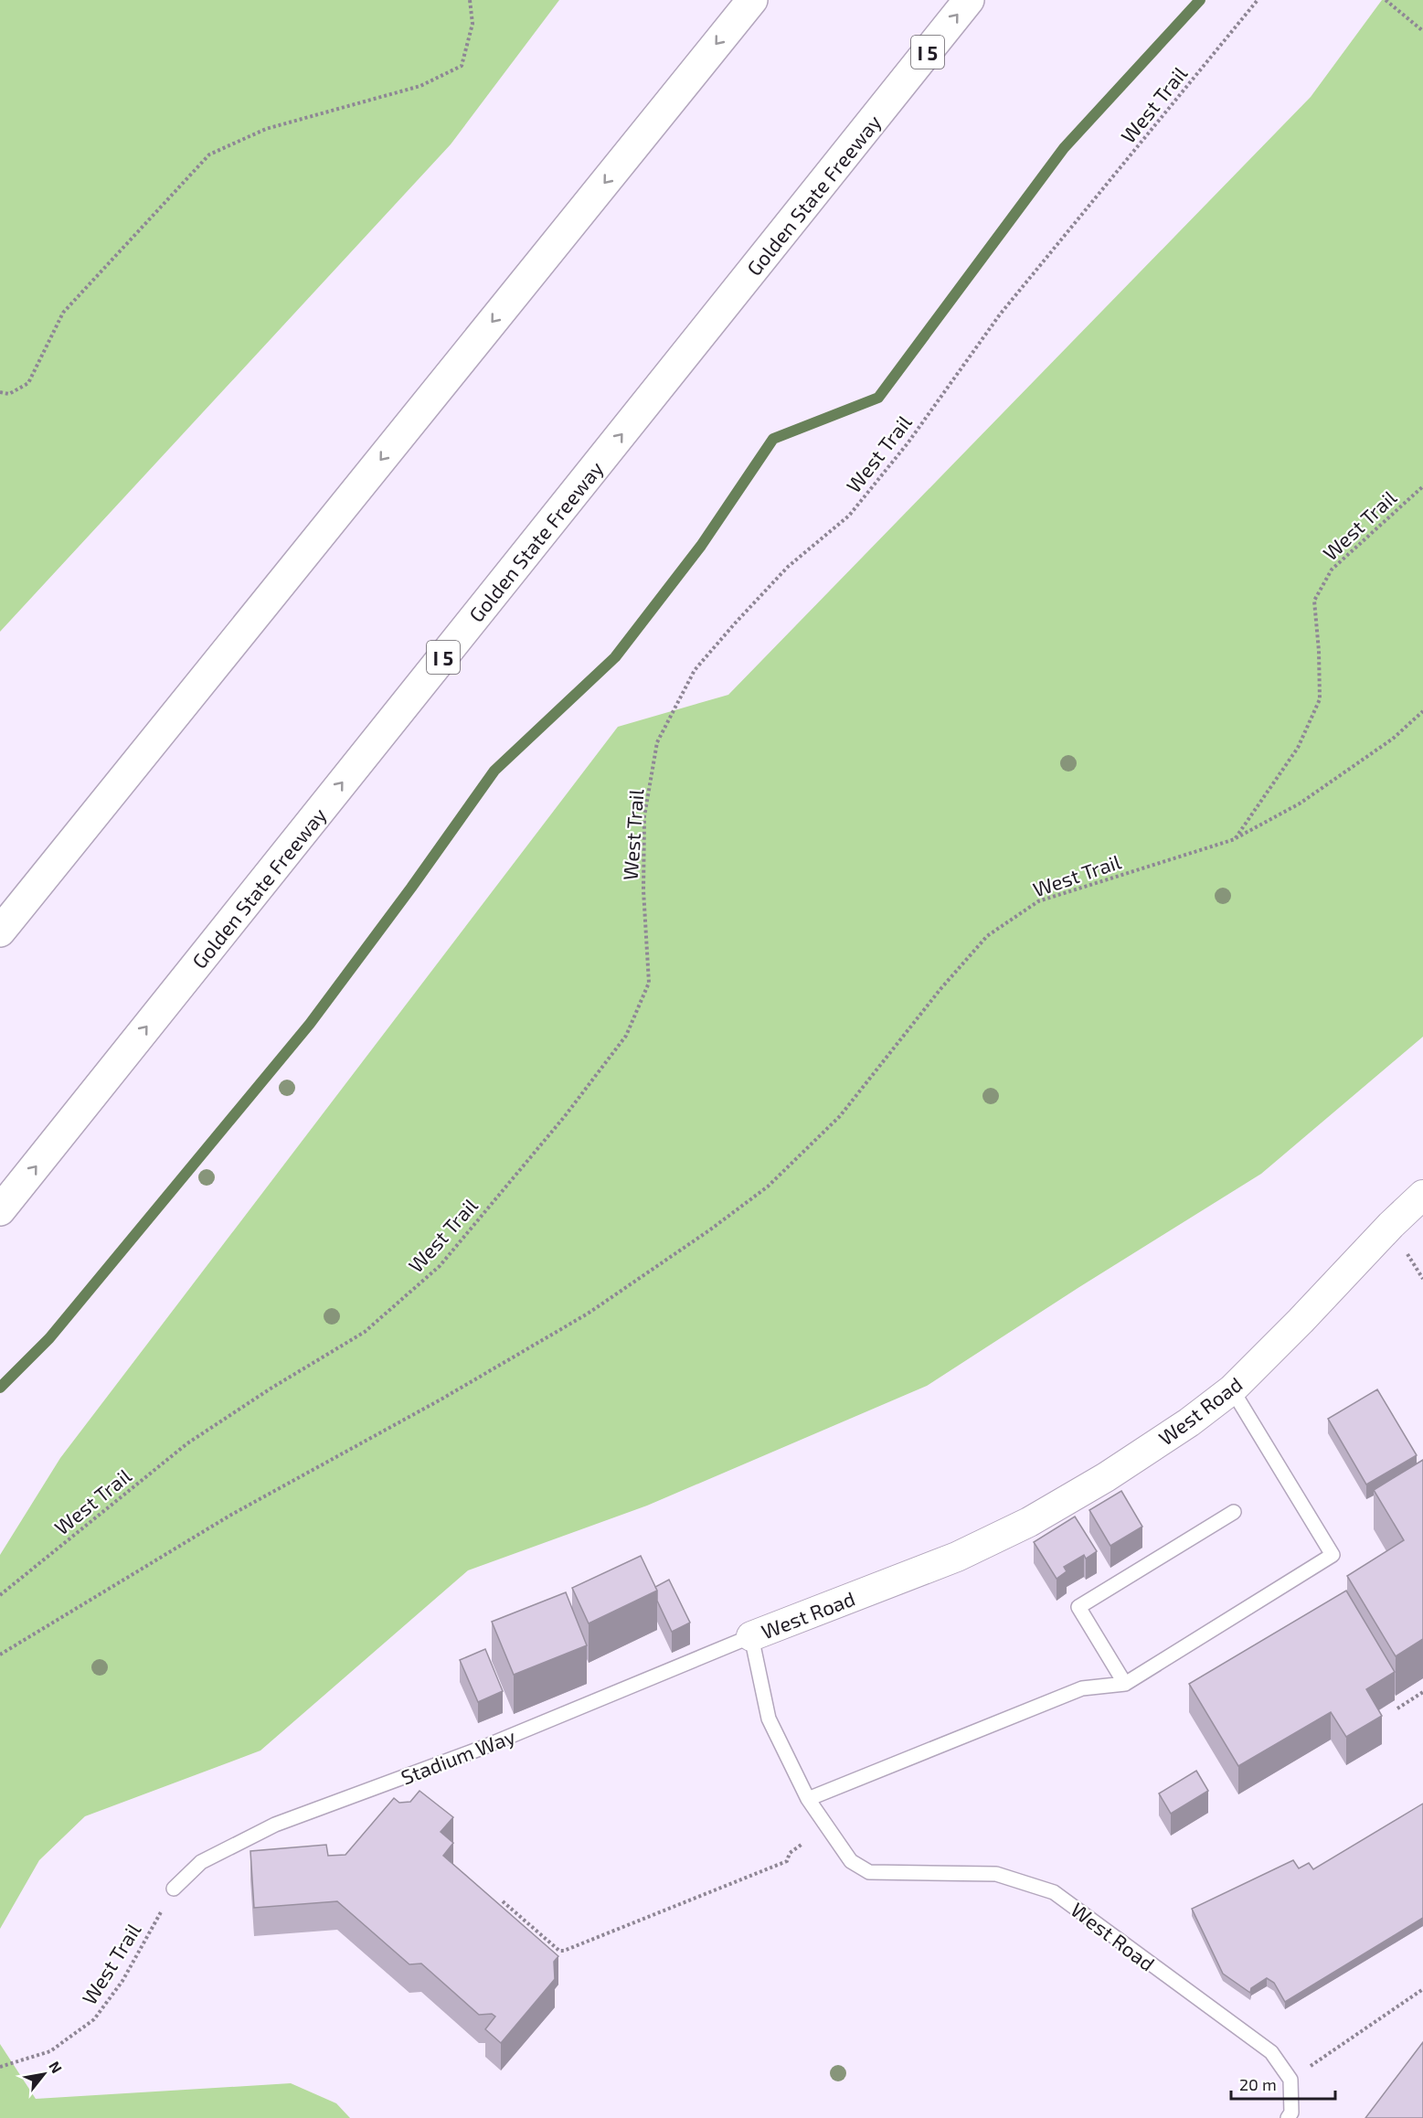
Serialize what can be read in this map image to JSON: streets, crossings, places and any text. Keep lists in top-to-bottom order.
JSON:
{
  "streets": {
    "highway": ["I 5", "Golden State Freeway"],
    "street": ["West Road"],
    "lane": ["Stadium Way"],
    "path": ["West Trail"]
  },
  "crossings": [
    ["West Trail", "Stadium Way"],
    ["West Road", "Stadium Way"]
  ],
  "scale_bar": "20 m",
  "north": "top right"
}
